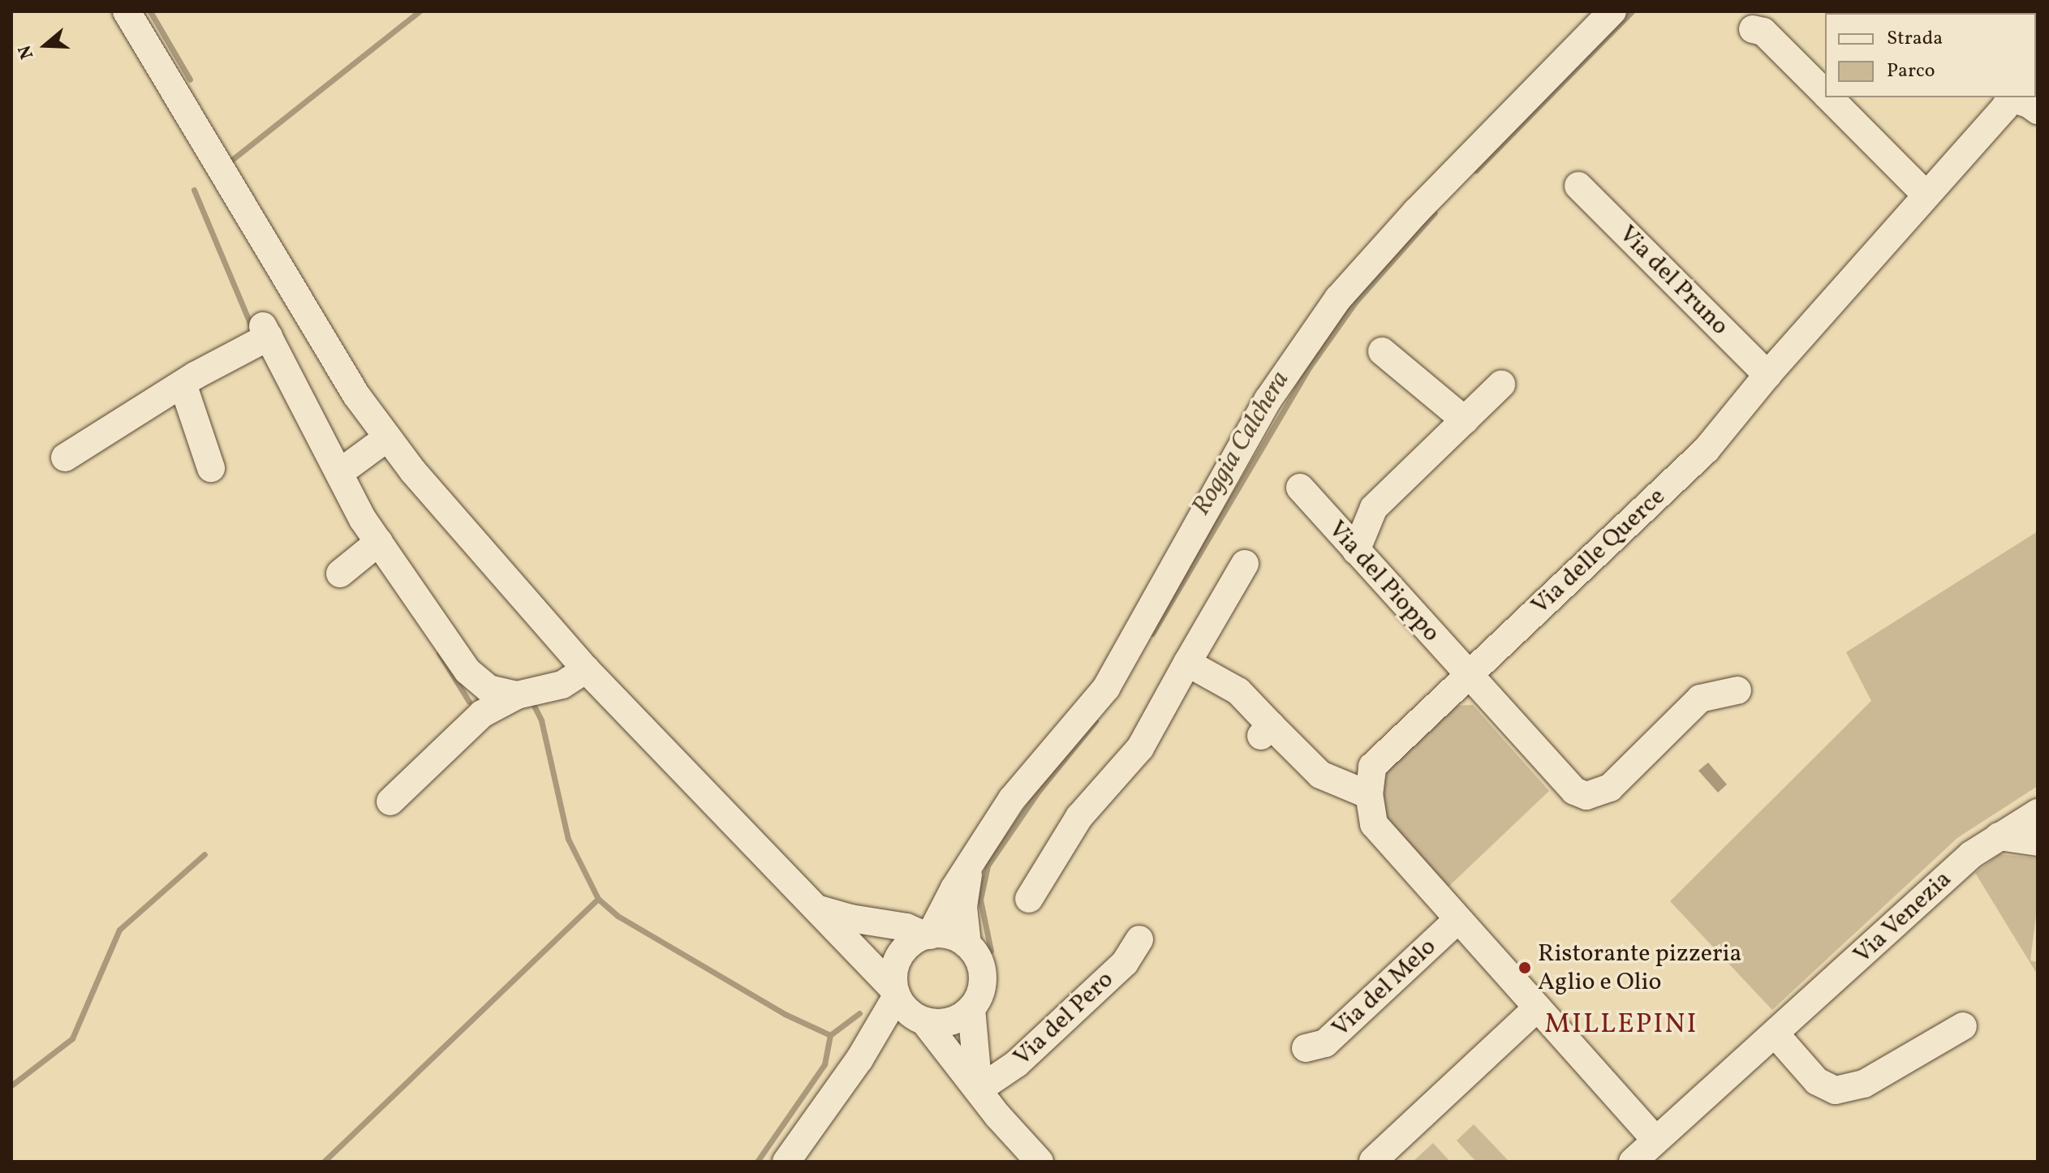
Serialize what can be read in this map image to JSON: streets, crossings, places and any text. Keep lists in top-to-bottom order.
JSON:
{
  "streets": {
    "street": [
      "Via del Pruno",
      "Via delle Querce",
      "Via del Pioppo",
      "Via Venezia",
      "Via del Melo",
      "Via del Pero"
    ]
  },
  "crossings": [
    ["Via del Pruno", "Via delle Querce"],
    ["Via delle Querce", "Via del Pioppo"],
    ["Via delle Querce", "Via Venezia"],
    ["Via delle Querce", "Via del Melo"]
  ],
  "districts": ["MILLEPINI"],
  "water": ["Roggia Calchera"],
  "places": ["Ristorante pizzeria Aglio e Olio"],
  "legend": ["Strada", "Parco"],
  "north": "left"
}
